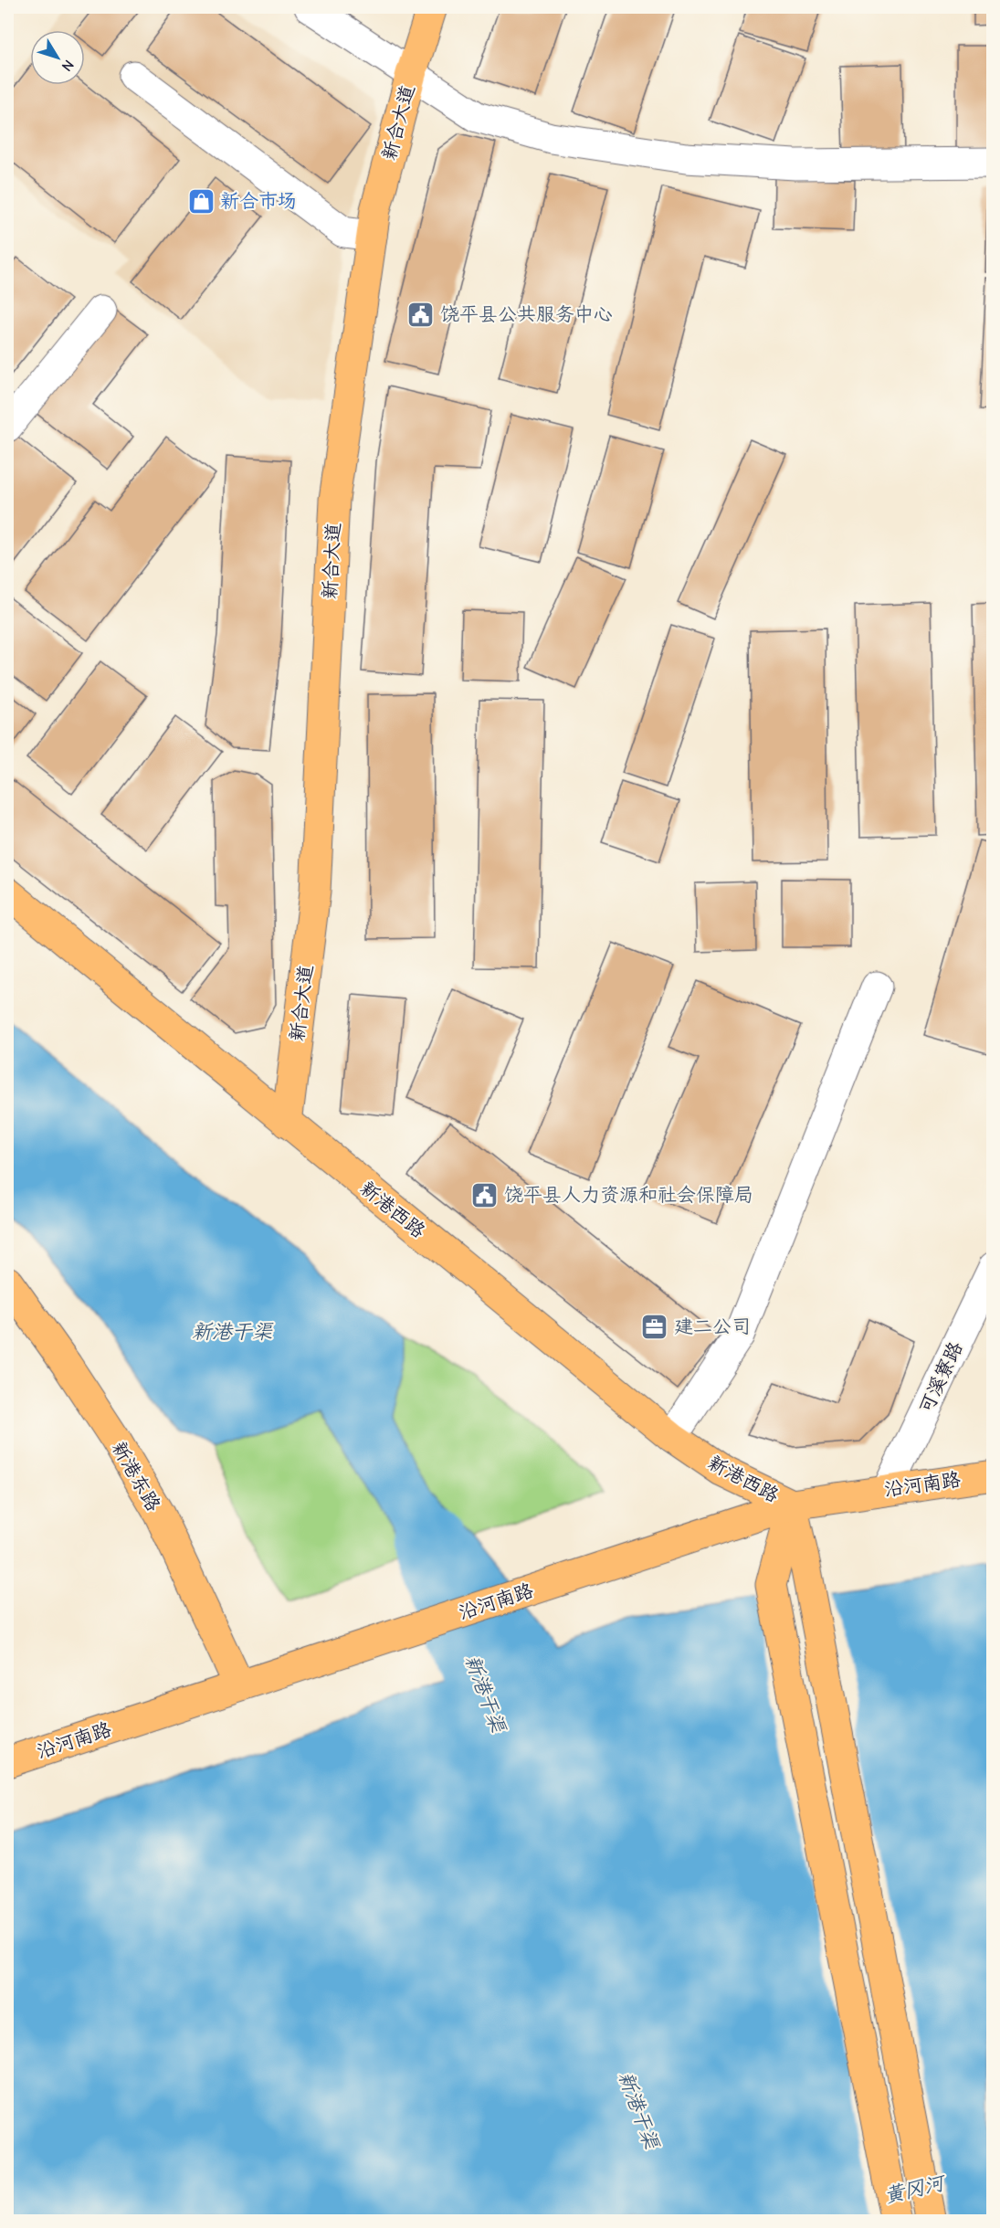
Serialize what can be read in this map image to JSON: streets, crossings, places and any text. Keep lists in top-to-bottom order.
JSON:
{
  "streets": {
    "main road": [
      "新合大道",
      "新港西路",
      "新港东路",
      "沿河南路"
    ],
    "street": ["可溪寮路"]
  },
  "crossings": [
    ["新合大道", "新港西路"],
    ["新港西路", "沿河南路"],
    ["可溪寮路", "沿河南路"],
    ["新港东路", "沿河南路"]
  ],
  "water": ["新港干渠", "黄冈河"],
  "places": {
    "shop": ["新合市场"],
    "public building": ["饶平县公共服务中心", "饶平县人力资源和社会保障局"],
    "office": ["建二公司"]
  },
  "north": "bottom right"
}
